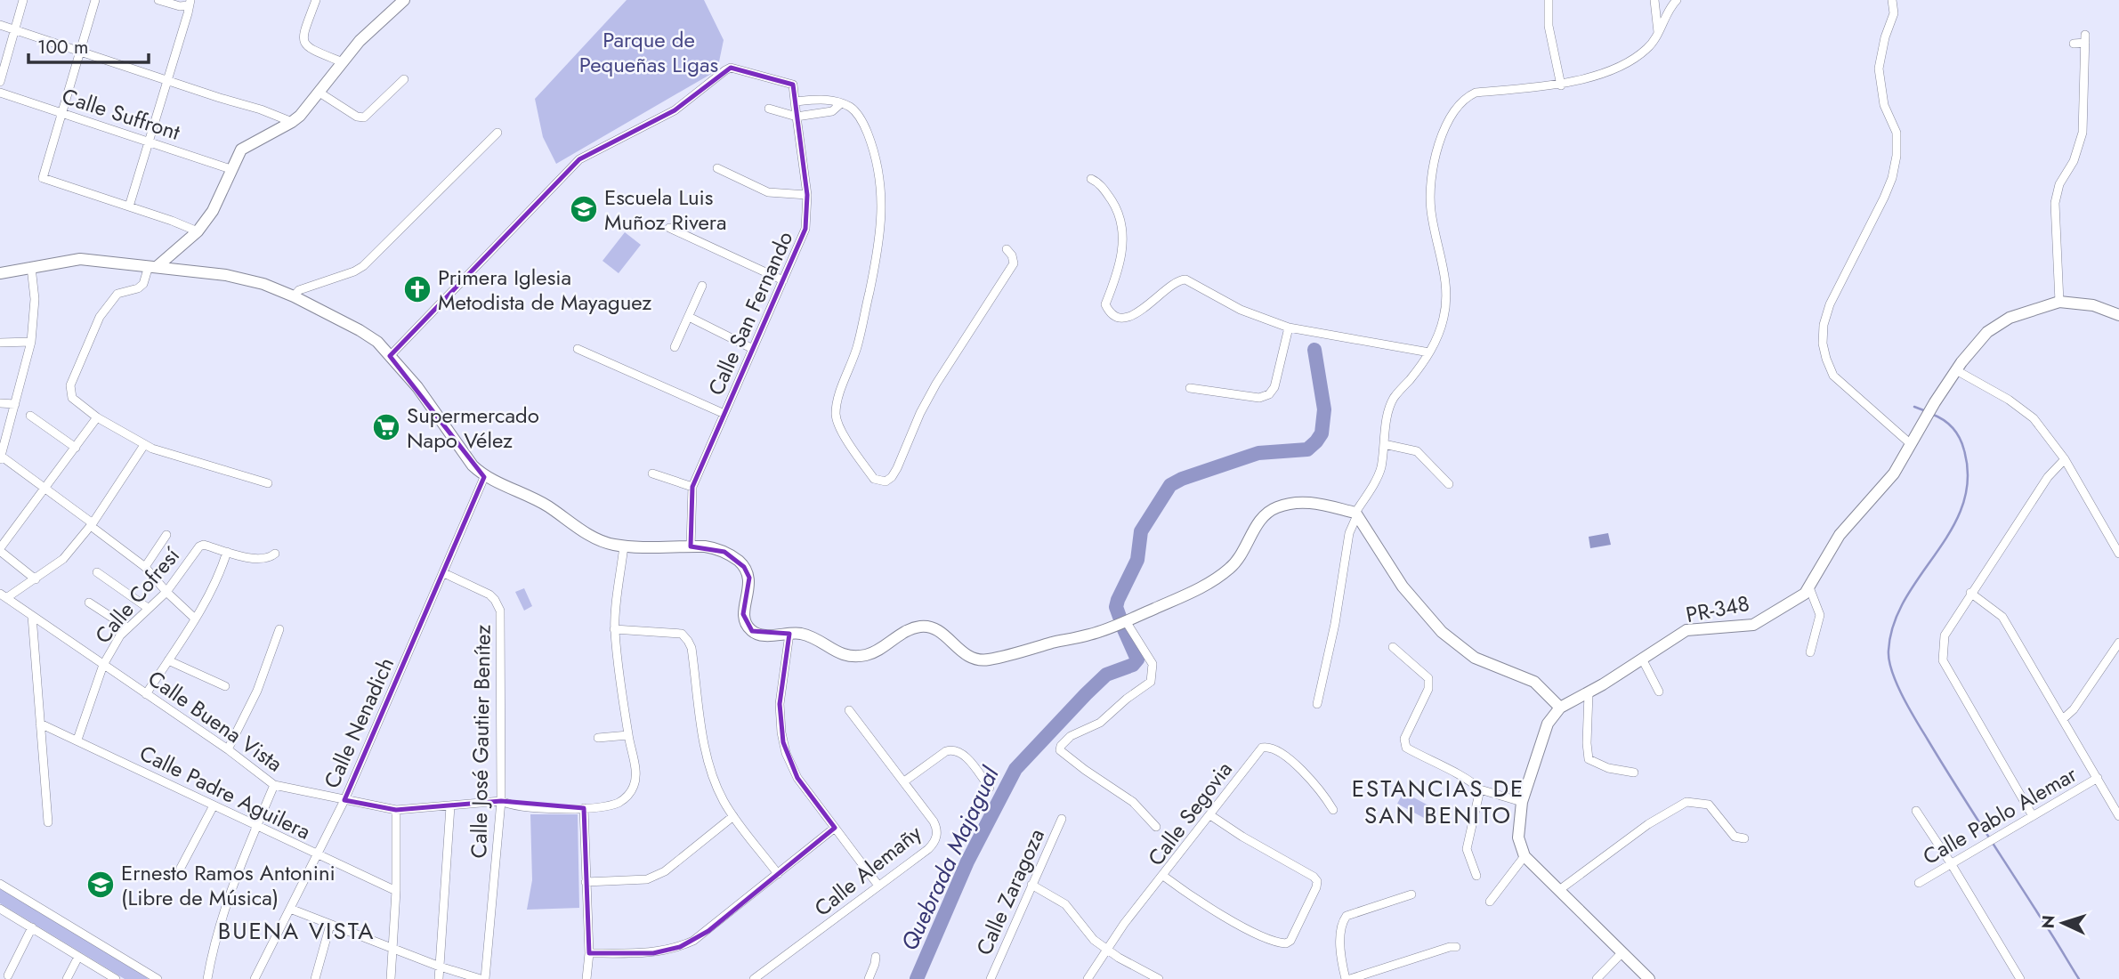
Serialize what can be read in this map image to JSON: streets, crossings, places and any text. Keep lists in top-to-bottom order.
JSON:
{
  "streets": {
    "street": [
      "Calle Suffront",
      "Calle San Fernando",
      "Calle Cofresí",
      "PR-348",
      "Calle Buena Vista",
      "Calle Nenadich",
      "Calle José Gautier Benítez",
      "Calle Padre Aguilera",
      "Calle Segovia",
      "Calle Pablo Alemar",
      "Calle Alemañy",
      "Calle Zaragoza"
    ]
  },
  "crossings": [
    ["Calle Cofresí", "Calle Buena Vista"],
    ["Calle Cofresí", "Calle Padre Aguilera"],
    ["Calle Buena Vista", "Calle Nenadich"],
    ["Calle Buena Vista", "Calle José Gautier Benítez"],
    ["Calle Nenadich", "Calle José Gautier Benítez"],
    ["Calle Nenadich", "Calle Padre Aguilera"]
  ],
  "districts": ["ESTANCIAS DE SAN BENITO", "BUENA VISTA"],
  "water": ["Quebrada Majagual"],
  "parks": ["Parque de Pequeñas Ligas"],
  "places": {
    "school or university": ["Escuela Luis Muñoz Rivera", "Ernesto Ramos Antonini (Libre de Música)"],
    "church": ["Primera Iglesia Metodista de Mayaguez"],
    "supermarket": ["Supermercado Napo Vélez"]
  },
  "scale_bar": "100 m",
  "north": "left"
}
